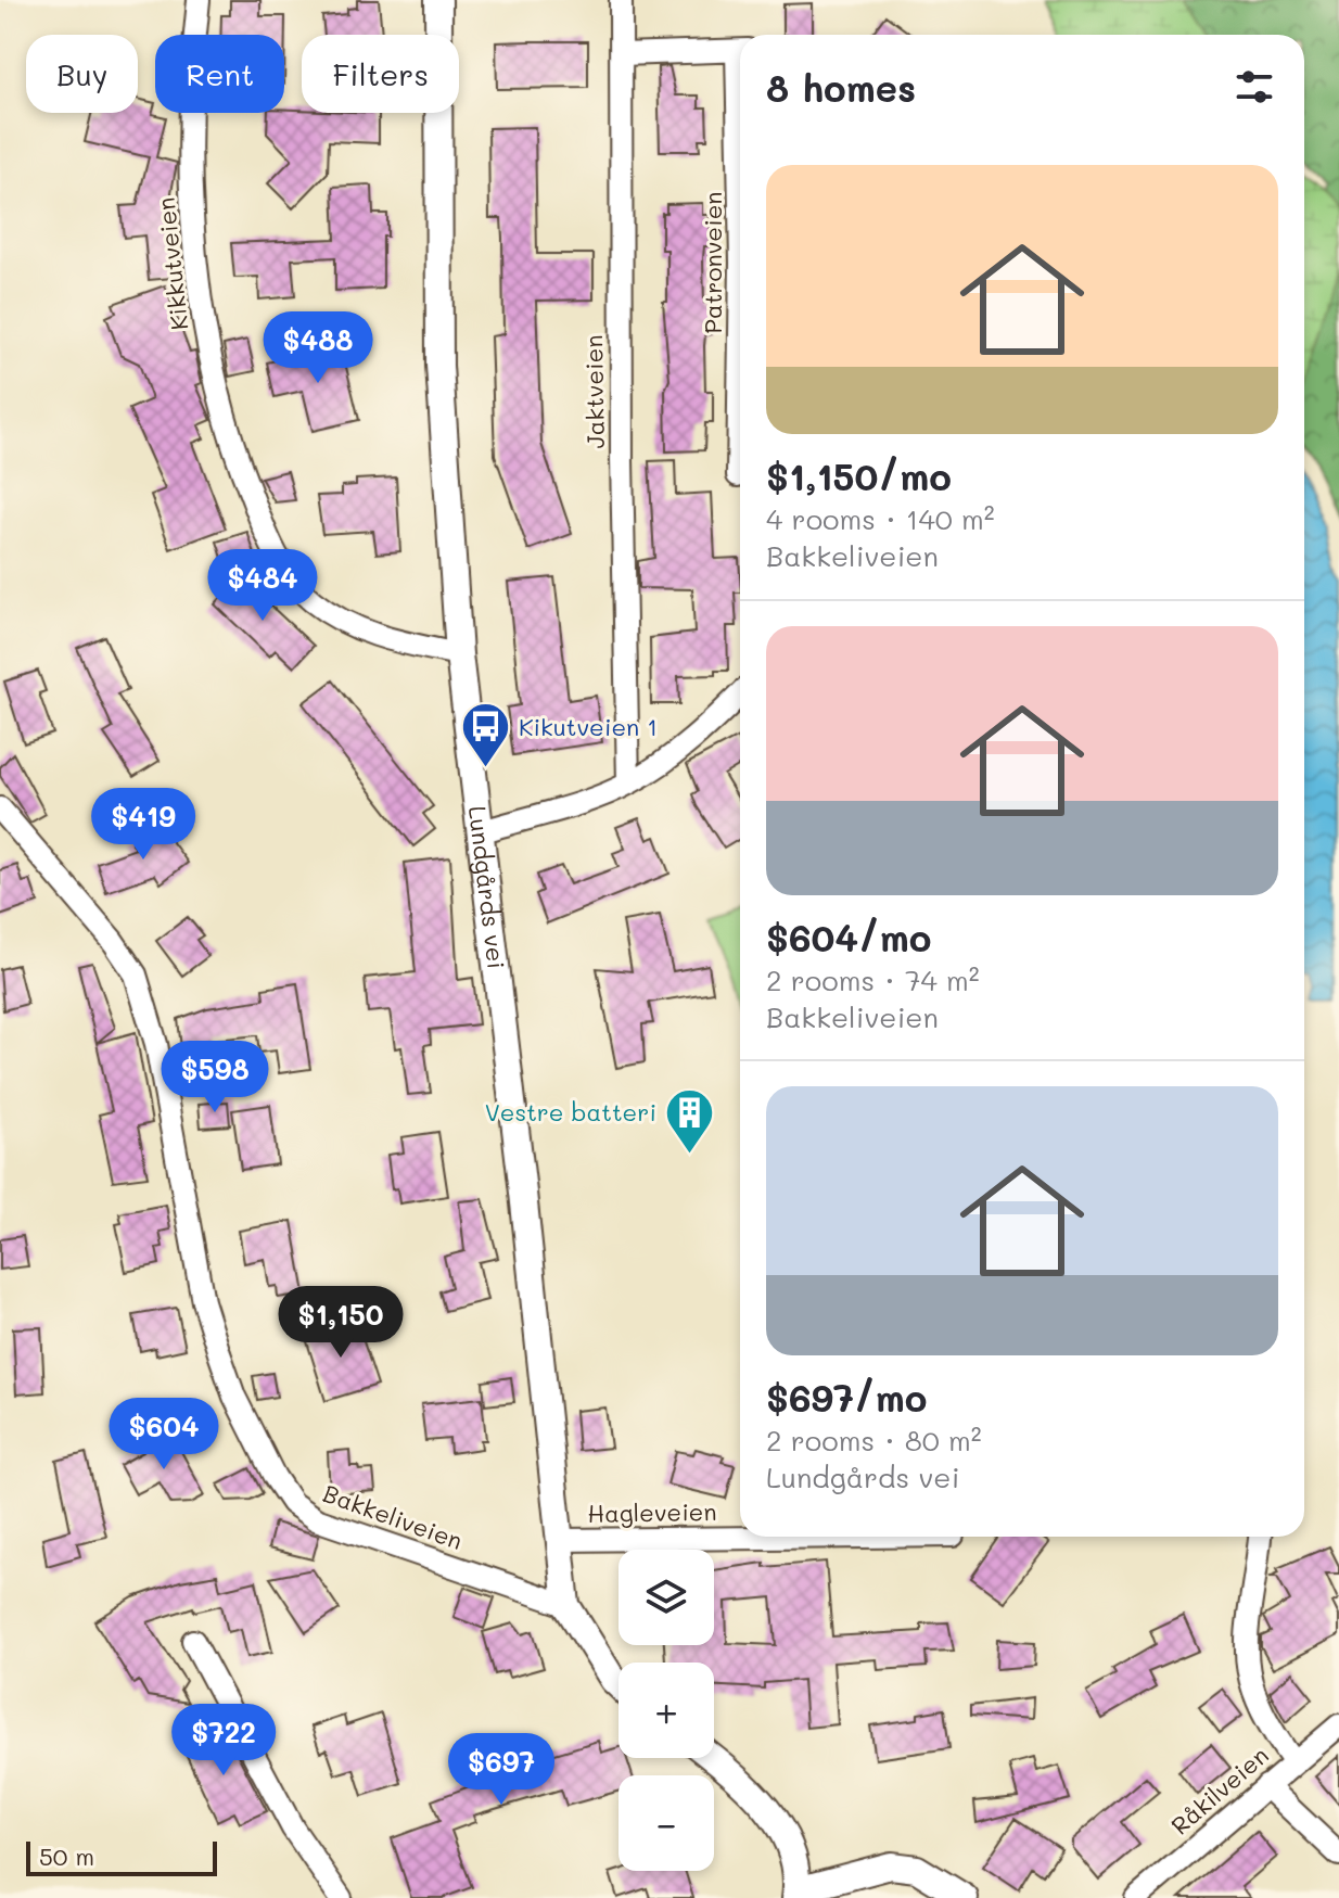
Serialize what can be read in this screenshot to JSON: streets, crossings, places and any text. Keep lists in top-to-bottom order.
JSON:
{
  "streets": {
    "street": [
      "Patronveien",
      "Kikkutveien",
      "Jaktveien",
      "Lundgårds vei",
      "Hagleveien",
      "Bakkeliveien",
      "Råkilveien"
    ]
  },
  "crossings": [
    ["Kikkutveien", "Lundgårds vei"],
    ["Lundgårds vei", "Hagleveien"],
    ["Lundgårds vei", "Bakkeliveien"]
  ],
  "places": {
    "bus stop": ["Kikutveien 1"],
    "building": ["Vestre batteri"]
  },
  "scale_bar": "50 m",
  "page": {
    "chip": ["Buy", "Rent", "Filters"],
    "heading": "8 homes",
    "list": [
      {
        "name": "$1,150/mo",
        "note": "4 rooms · 140 m² · Bakkeliveien"
      },
      {
        "name": "$604/mo",
        "note": "2 rooms · 74 m² · Bakkeliveien"
      },
      {
        "name": "$697/mo",
        "note": "2 rooms · 80 m² · Lundgårds vei"
      }
    ],
    "price": [
      "$488",
      "$484",
      "$419",
      "$598",
      "$1,150",
      "$604",
      "$722",
      "$697"
    ],
    "map_buttons": ["+", "−"],
    "scale": "50 m"
  }
}
